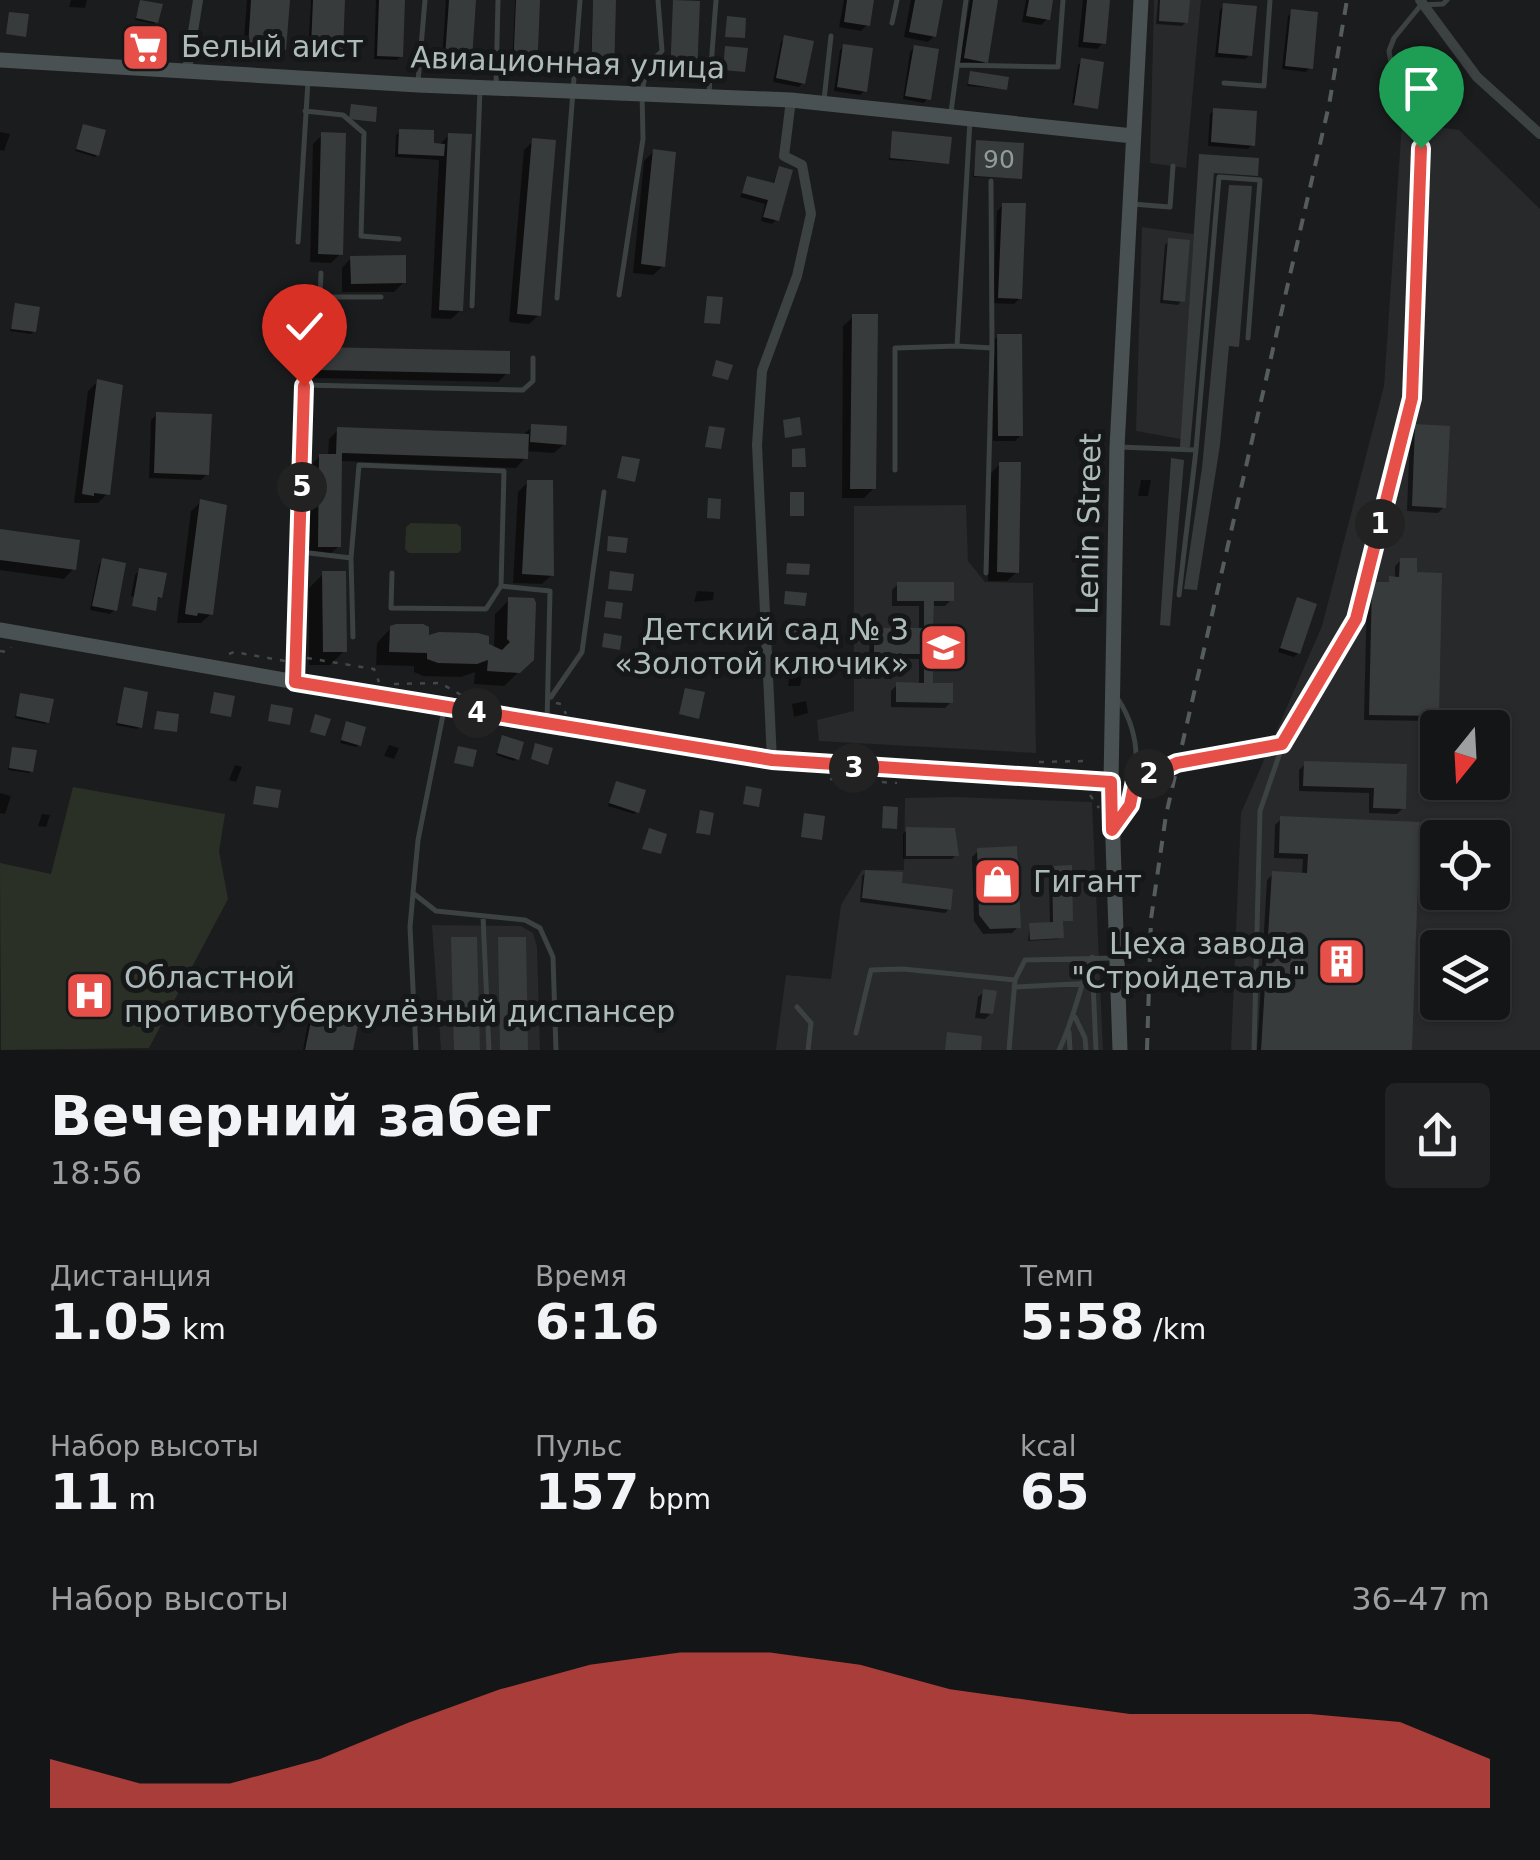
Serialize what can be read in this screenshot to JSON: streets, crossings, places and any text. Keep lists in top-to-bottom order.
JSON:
{
  "streets": {
    "street": ["Авиационная улица", "Lenin Street"]
  },
  "crossings": [
    ["Авиационная улица", "Lenin Street"]
  ],
  "places": {
    "supermarket": ["Белый аист"],
    "school or university": ["Детский сад № 3 «Золотой ключик»"],
    "shop": ["Гигант"],
    "building": ["Цеха завода \"Стройдеталь\""],
    "hospital": ["Областной противотуберкулёзный диспансер"]
  },
  "house_numbers": ["90"],
  "north": "bottom",
  "page": {
    "pins": [
      "5",
      "1",
      "4",
      "3",
      "2"
    ],
    "heading": ["Вечерний забег", "18:56"],
    "stats": [
      ["Дистанция", "1.05 km"],
      ["Время", "6:16"],
      ["Темп", "5:58 /km"],
      ["Набор высоты", "11 m"],
      ["Пульс", "157 bpm"],
      ["kcal", "65"]
    ],
    "chart": ["Набор высоты", "36–47 m"]
  }
}
